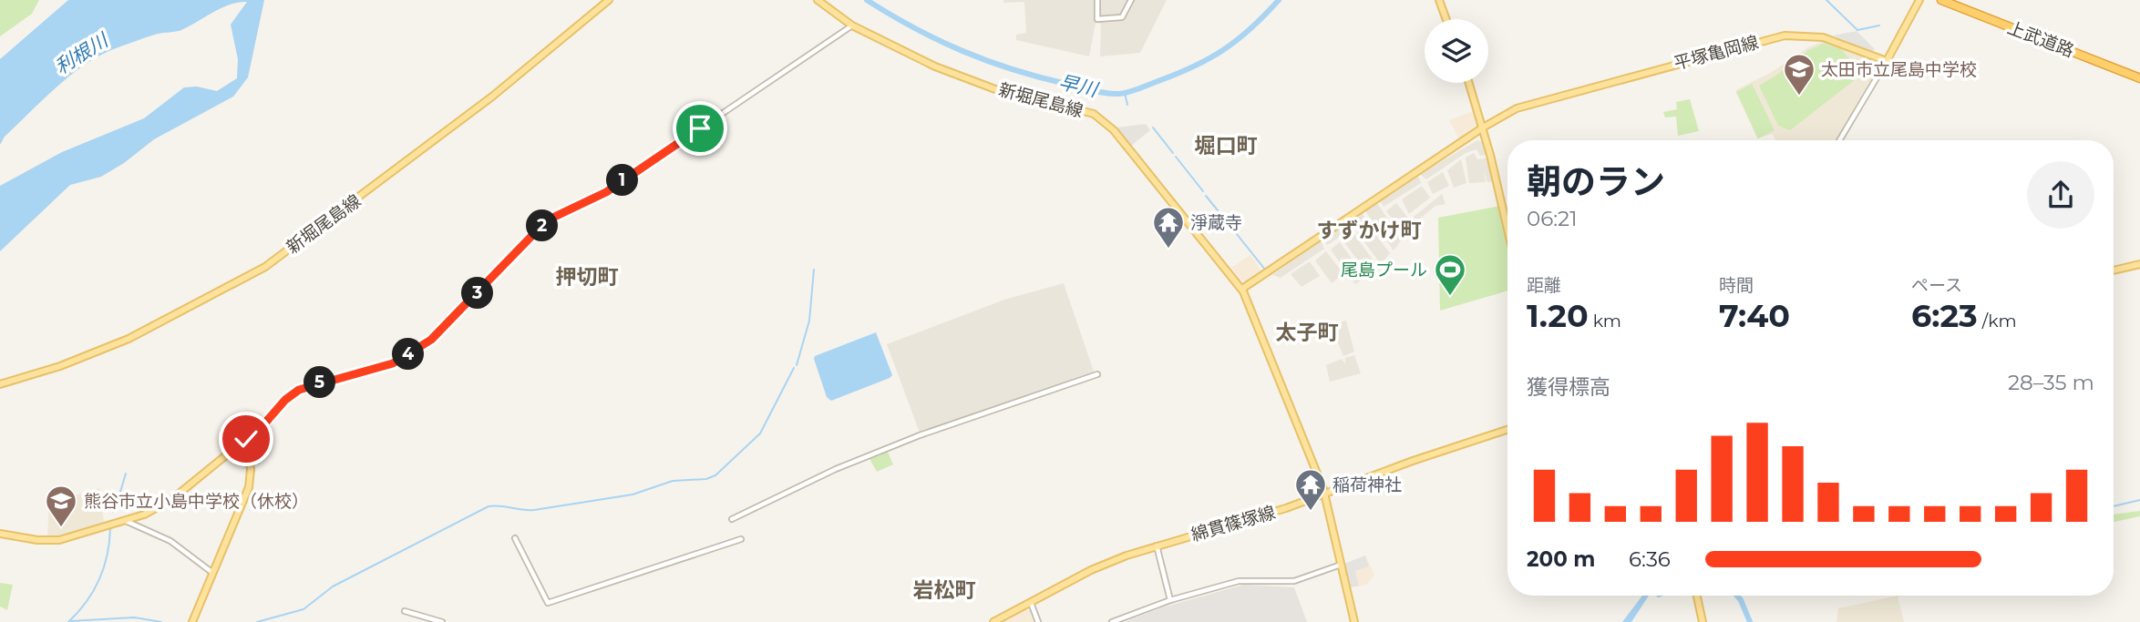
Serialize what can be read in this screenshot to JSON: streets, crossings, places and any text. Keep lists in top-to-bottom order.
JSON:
{
  "streets": {
    "highway": ["上武道路"],
    "main road": ["平塚亀岡線", "新堀尾島線", "綿貫篠塚線"]
  },
  "crossings": [
    ["新堀尾島線", "綿貫篠塚線"]
  ],
  "districts": [
    "堀口町",
    "すずかけ町",
    "押切町",
    "太子町",
    "岩松町"
  ],
  "water": ["利根川", "早川"],
  "places": {
    "school or university": ["太田市立尾島中学校", "熊谷市立小島中学校（休校）"],
    "temple": ["淨蔵寺", "稲荷神社"],
    "sports": ["尾島プール"]
  },
  "page": {
    "heading": ["朝のラン", "06:21"],
    "pins": [
      "1",
      "2",
      "3",
      "4",
      "5"
    ],
    "stats": [
      ["距離", "1.20 km"],
      ["時間", "7:40"],
      ["ペース", "6:23 /km"]
    ],
    "chart": ["獲得標高", "28–35 m"],
    "list": [
      {
        "name": "200 m",
        "note": "6:36"
      }
    ]
  }
}
